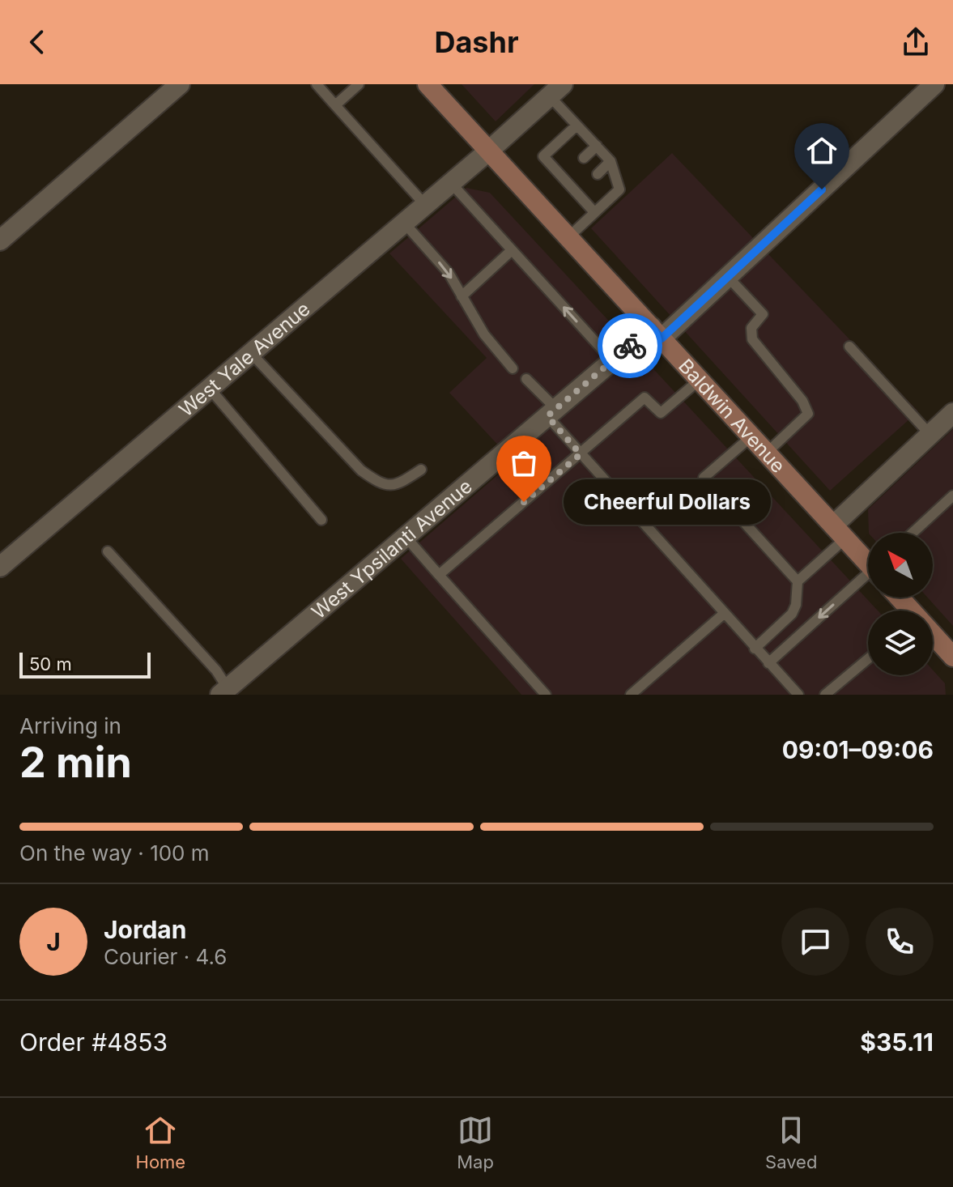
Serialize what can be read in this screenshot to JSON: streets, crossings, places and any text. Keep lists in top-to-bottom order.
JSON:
{
  "streets": {
    "main road": ["Baldwin Avenue"],
    "street": ["West Yale Avenue", "West Ypsilanti Avenue"]
  },
  "crossings": [
    ["West Yale Avenue", "Baldwin Avenue"],
    ["Baldwin Avenue", "West Ypsilanti Avenue"]
  ],
  "places": ["Cheerful Dollars"],
  "scale_bar": "50 m",
  "north": "top left",
  "page": {
    "header": "Dashr",
    "bubble": "Cheerful Dollars",
    "scale": "50 m",
    "heading": ["2 min", "Arriving in", "09:01–09:06"],
    "panel": [
      "Jordan",
      "Courier · 4.6",
      "Order #4853",
      "$35.11"
    ],
    "bar": "On the way · 100 m",
    "round": "J",
    "tabs": ["Home", "Map", "Saved"]
  }
}
